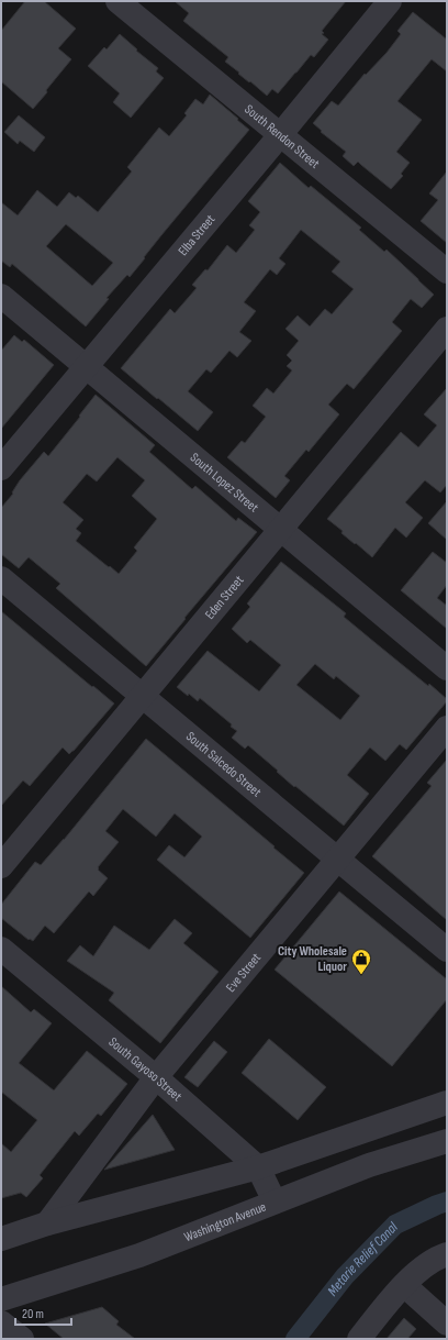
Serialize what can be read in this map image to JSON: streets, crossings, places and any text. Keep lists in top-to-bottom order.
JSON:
{
  "streets": {
    "street": [
      "South Rendon Street",
      "Elba Street",
      "South Lopez Street",
      "Eden Street",
      "South Salcedo Street",
      "Eve Street",
      "South Gayoso Street",
      "Washington Avenue"
    ]
  },
  "crossings": [
    ["South Rendon Street", "Elba Street"],
    ["Elba Street", "South Lopez Street"],
    ["South Lopez Street", "Eden Street"],
    ["Eden Street", "South Salcedo Street"],
    ["South Salcedo Street", "Eve Street"],
    ["Eve Street", "South Gayoso Street"],
    ["South Gayoso Street", "Washington Avenue"]
  ],
  "water": ["Metarie Relief Canal"],
  "places": {
    "shop": ["City Wholesale Liquor"]
  },
  "scale_bar": "20 m"
}
